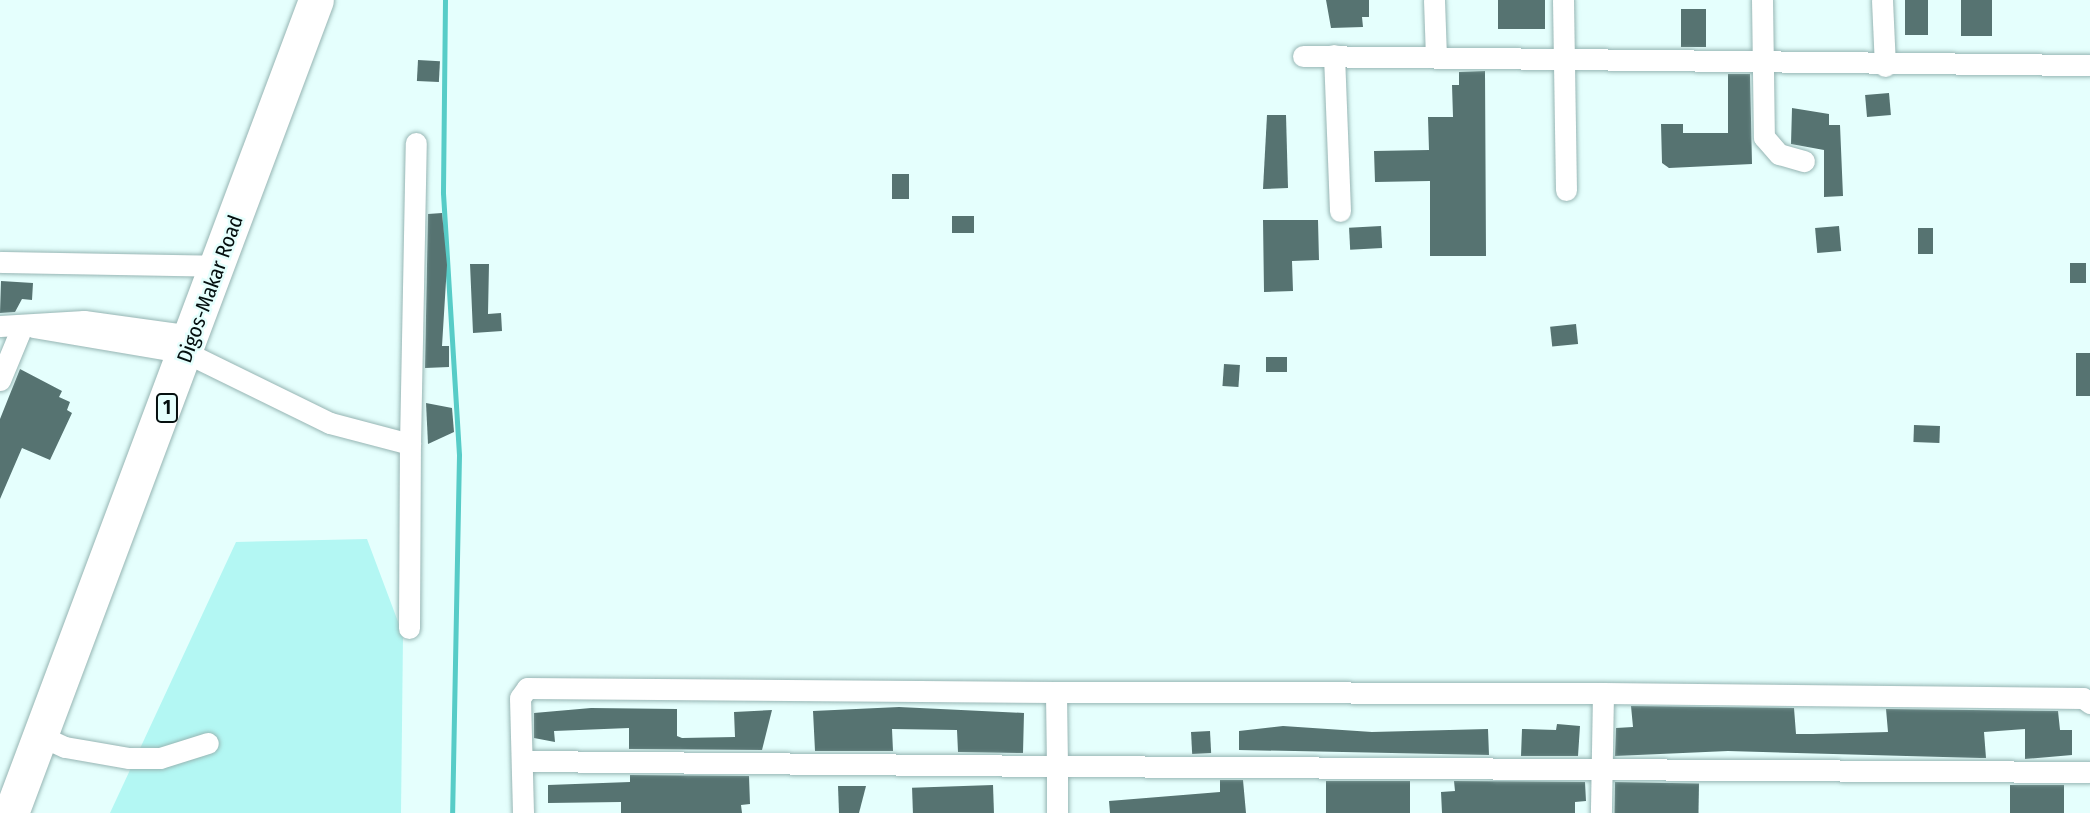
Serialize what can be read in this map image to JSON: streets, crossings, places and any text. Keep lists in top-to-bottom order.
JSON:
{
  "streets": {
    "main road": ["Digos-Makar Road", "1"]
  }
}
